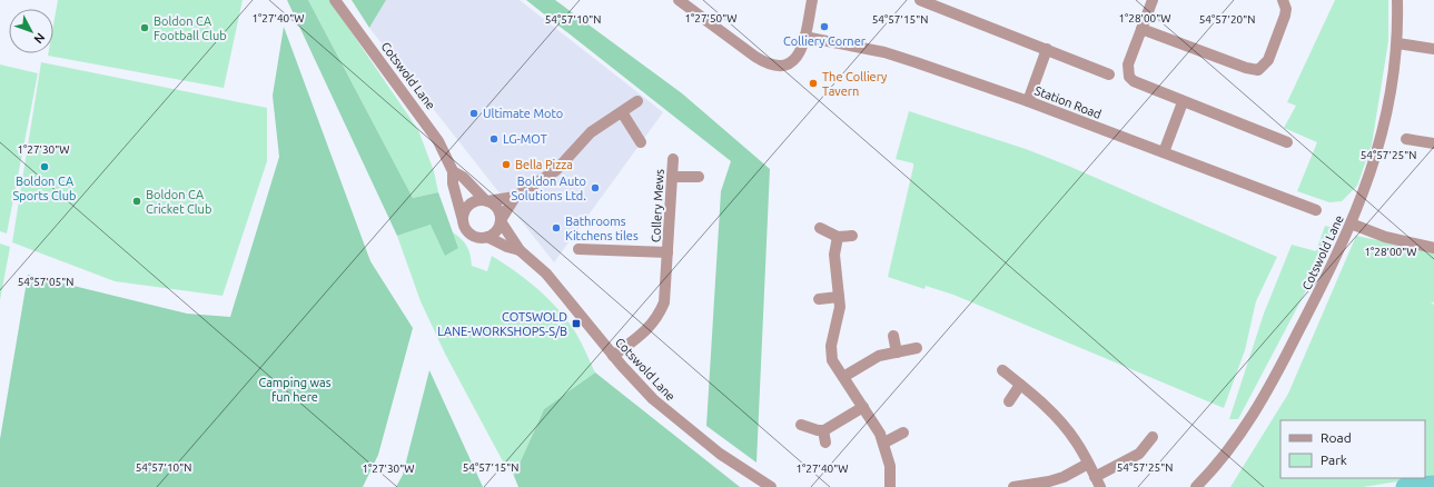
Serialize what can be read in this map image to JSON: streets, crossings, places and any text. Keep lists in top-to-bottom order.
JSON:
{
  "streets": {
    "street": ["Cotswold Lane", "Station Road", "Collery Mews"]
  },
  "crossings": [
    ["Cotswold Lane", "Collery Mews"]
  ],
  "parks": ["Camping was fun here"],
  "places": {
    "other": [
      "Colliery Corner",
      "Boldon CA Football Club",
      "The Colliery Tavern",
      "Ultimate Moto",
      "LG-MOT",
      "Bella Pizza",
      "Boldon CA Sports Club",
      "Boldon Auto Solutions Ltd.",
      "Boldon CA Cricket Club",
      "Bathrooms Kitchens tiles"
    ],
    "transit": ["COTSWOLD LANE-WORKSHOPS-S/B"]
  },
  "legend": ["Road", "Park"],
  "north": "bottom right",
  "coordinates": [
    "1°27'40\"W",
    "1°27'50\"W",
    "1°28'00\"W",
    "54°57'10\"N",
    "54°57'15\"N",
    "54°57'20\"N",
    "1°27'30\"W",
    "54°57'25\"N",
    "54°57'05\"N"
  ]
}
